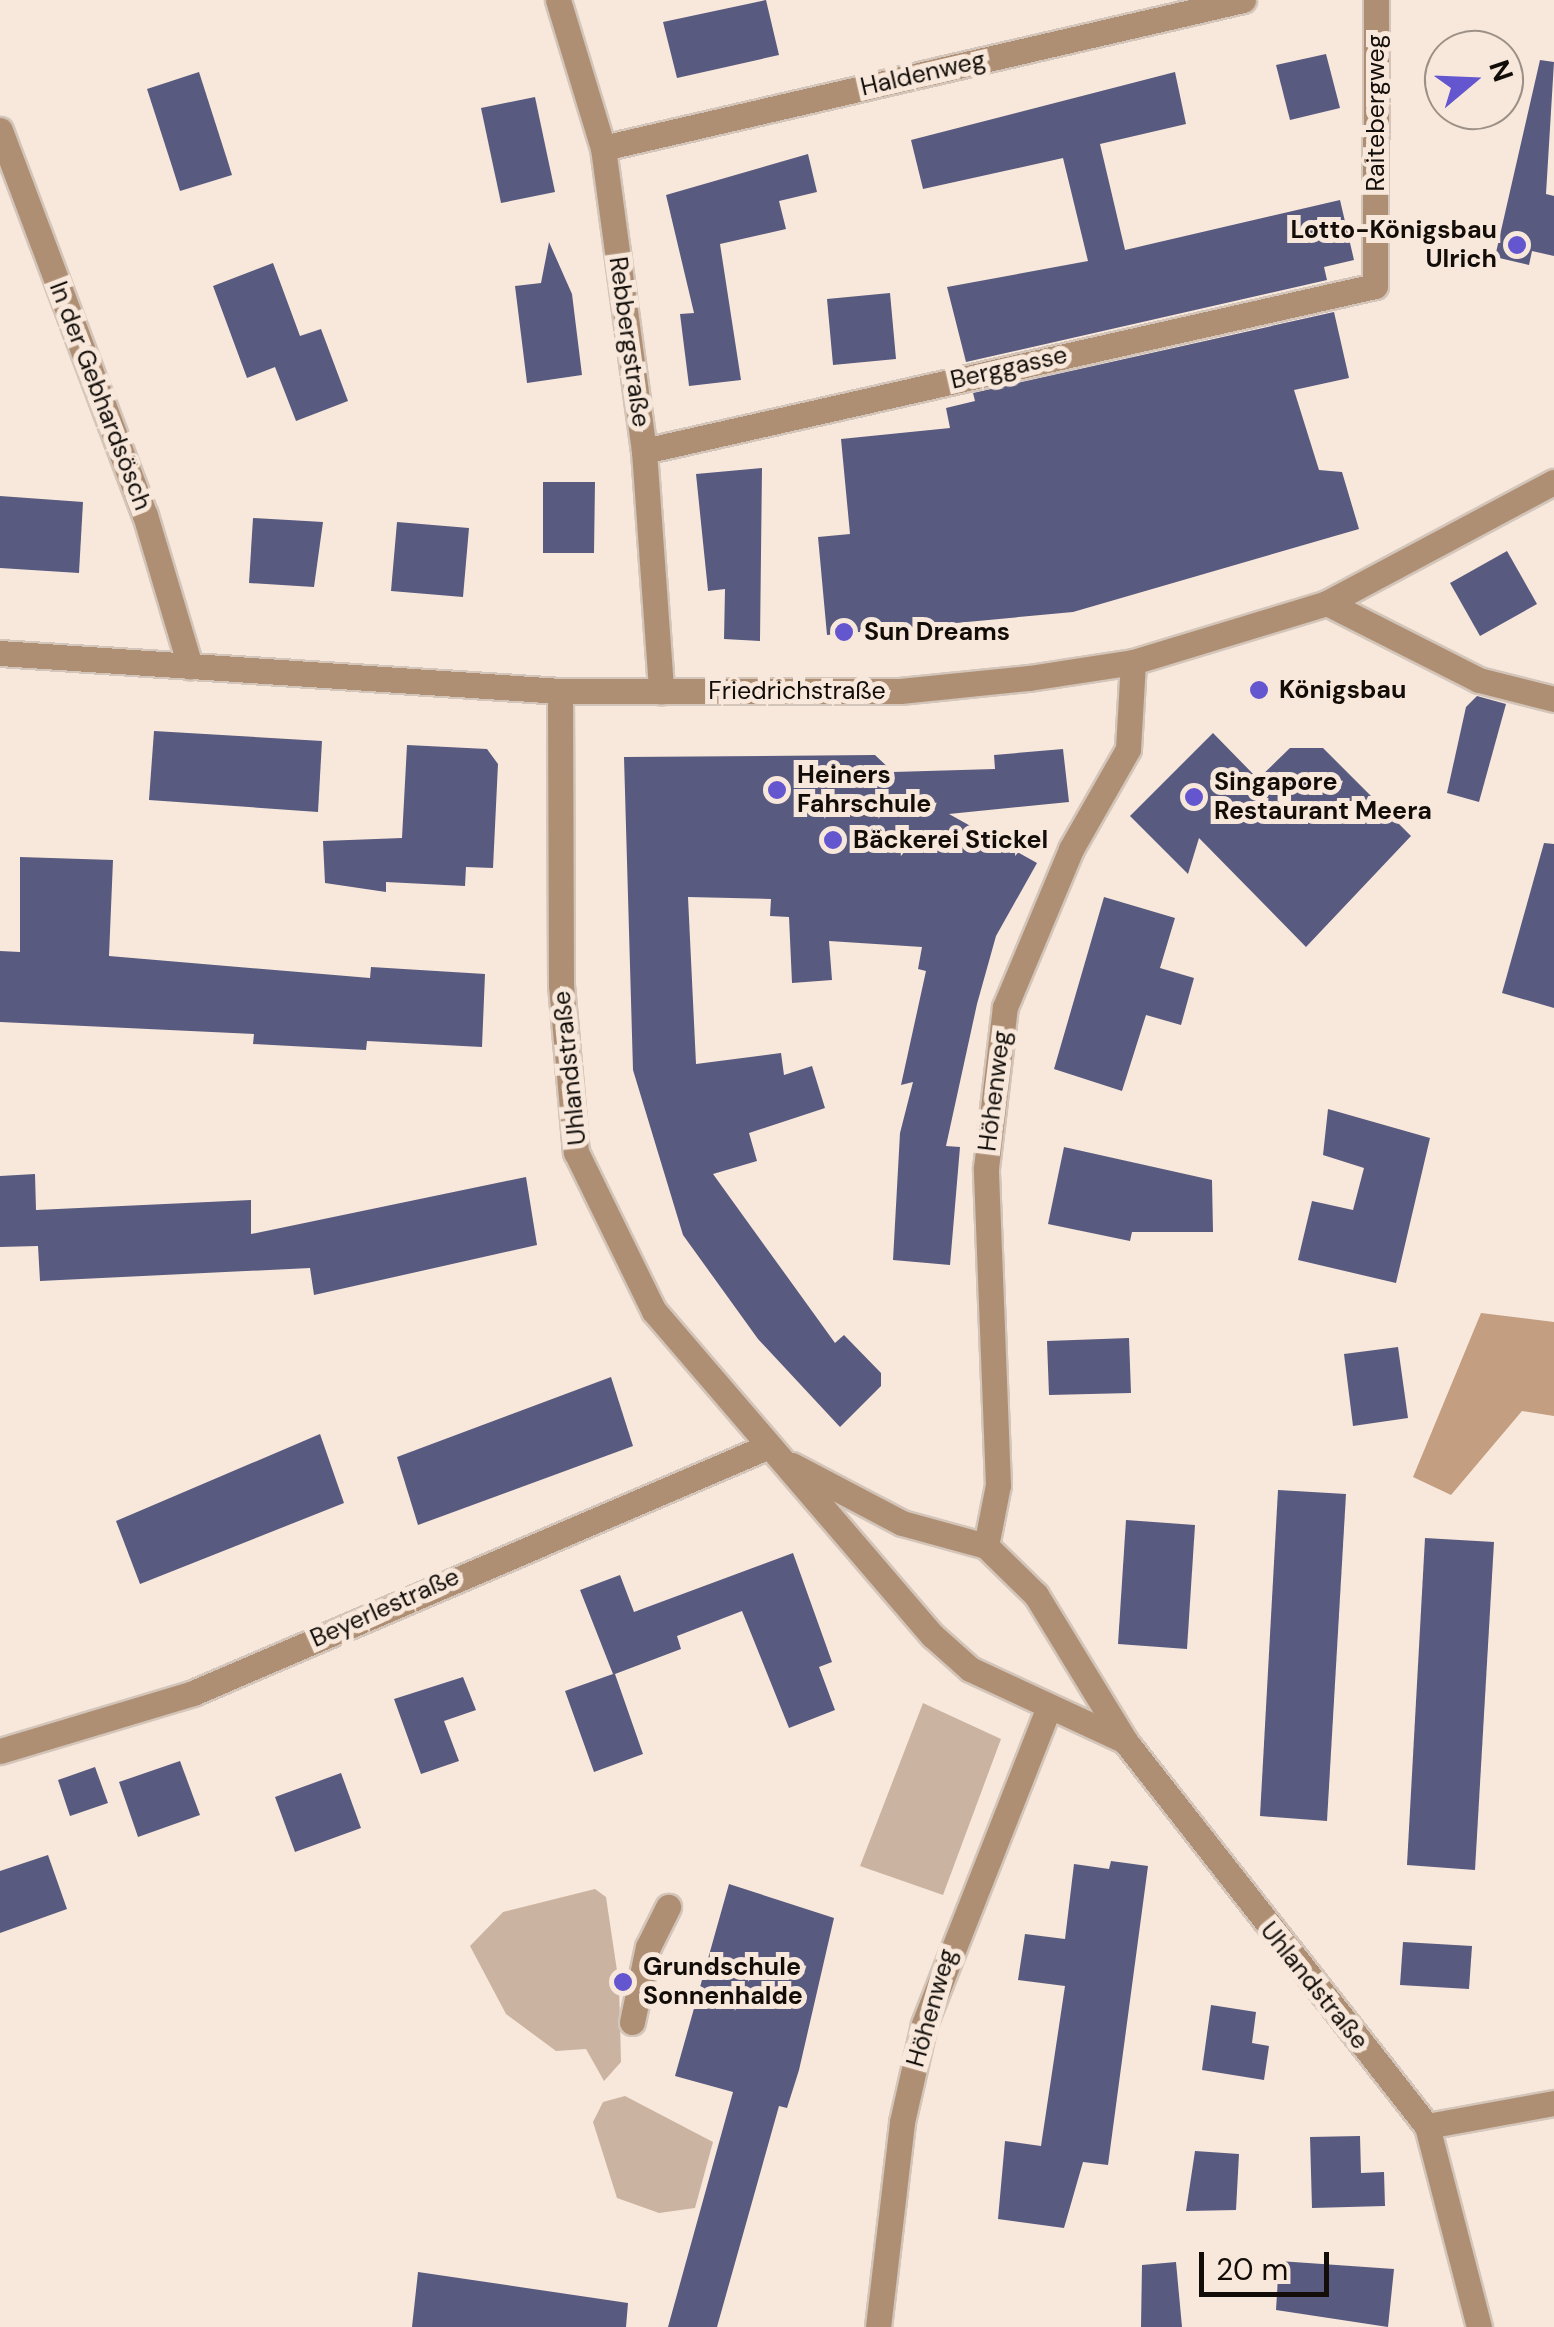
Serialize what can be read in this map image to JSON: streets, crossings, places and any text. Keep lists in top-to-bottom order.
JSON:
{
  "streets": {
    "street": [
      "Haldenweg",
      "Raitebergweg",
      "Rebbergstraße",
      "Berggasse",
      "In der Gebhardsösch",
      "Friedrichstraße",
      "Uhlandstraße",
      "Höhenweg",
      "Beyerlestraße"
    ]
  },
  "crossings": [
    ["Haldenweg", "Rebbergstraße"],
    ["Raitebergweg", "Berggasse"],
    ["Rebbergstraße", "Berggasse"],
    ["Rebbergstraße", "Friedrichstraße"],
    ["In der Gebhardsösch", "Friedrichstraße"],
    ["Friedrichstraße", "Uhlandstraße"],
    ["Friedrichstraße", "Höhenweg"],
    ["Uhlandstraße", "Höhenweg"],
    ["Uhlandstraße", "Beyerlestraße"]
  ],
  "places": [
    "Lotto-Königsbau Ulrich",
    "Sun Dreams",
    "Königsbau",
    "Heiners Fahrschule",
    "Singapore Restaurant Meera",
    "Bäckerei Stickel",
    "Grundschule Sonnenhalde"
  ],
  "scale_bar": "20 m",
  "north": "right"
}
